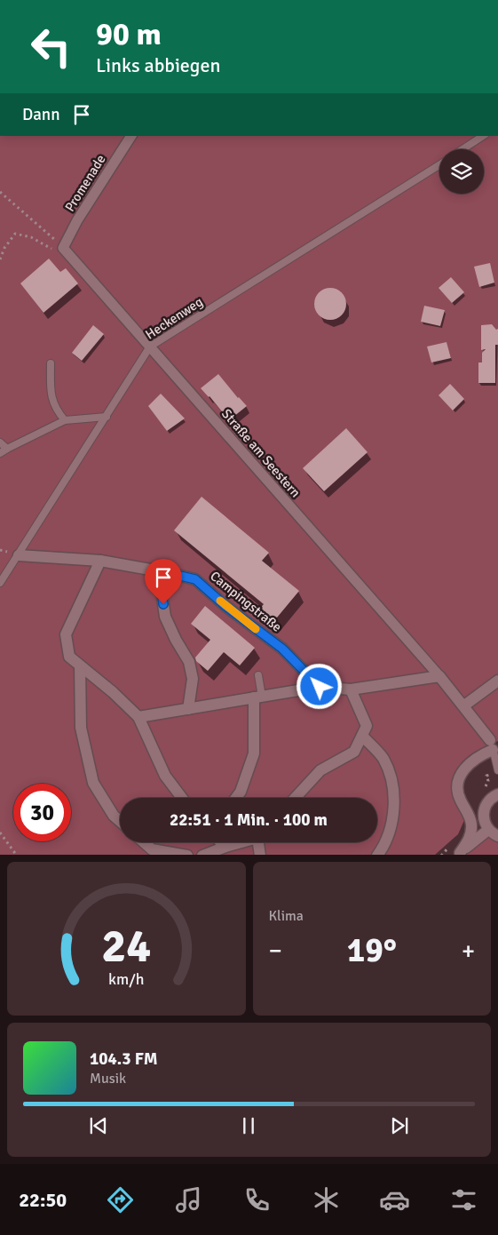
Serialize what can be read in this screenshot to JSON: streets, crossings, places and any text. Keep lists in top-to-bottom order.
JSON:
{
  "streets": {
    "street": ["Promenade", "Straße am Seestern", "Campingstraße"],
    "lane": ["Heckenweg"]
  },
  "crossings": [
    ["Promenade", "Straße am Seestern"],
    ["Heckenweg", "Straße am Seestern"],
    ["Heckenweg", "Campingstraße"]
  ],
  "page": {
    "turn": ["90 m", "Links abbiegen"],
    "then": "Dann",
    "limit": "30",
    "trip": "22:51 · 1 Min. · 100 m",
    "tile": "Klima",
    "heat": ["−", "19°", "+"],
    "song": ["104.3 FM", "Musik"],
    "tabs": "22:50",
    "gauge": ["24", "km/h"]
  }
}
